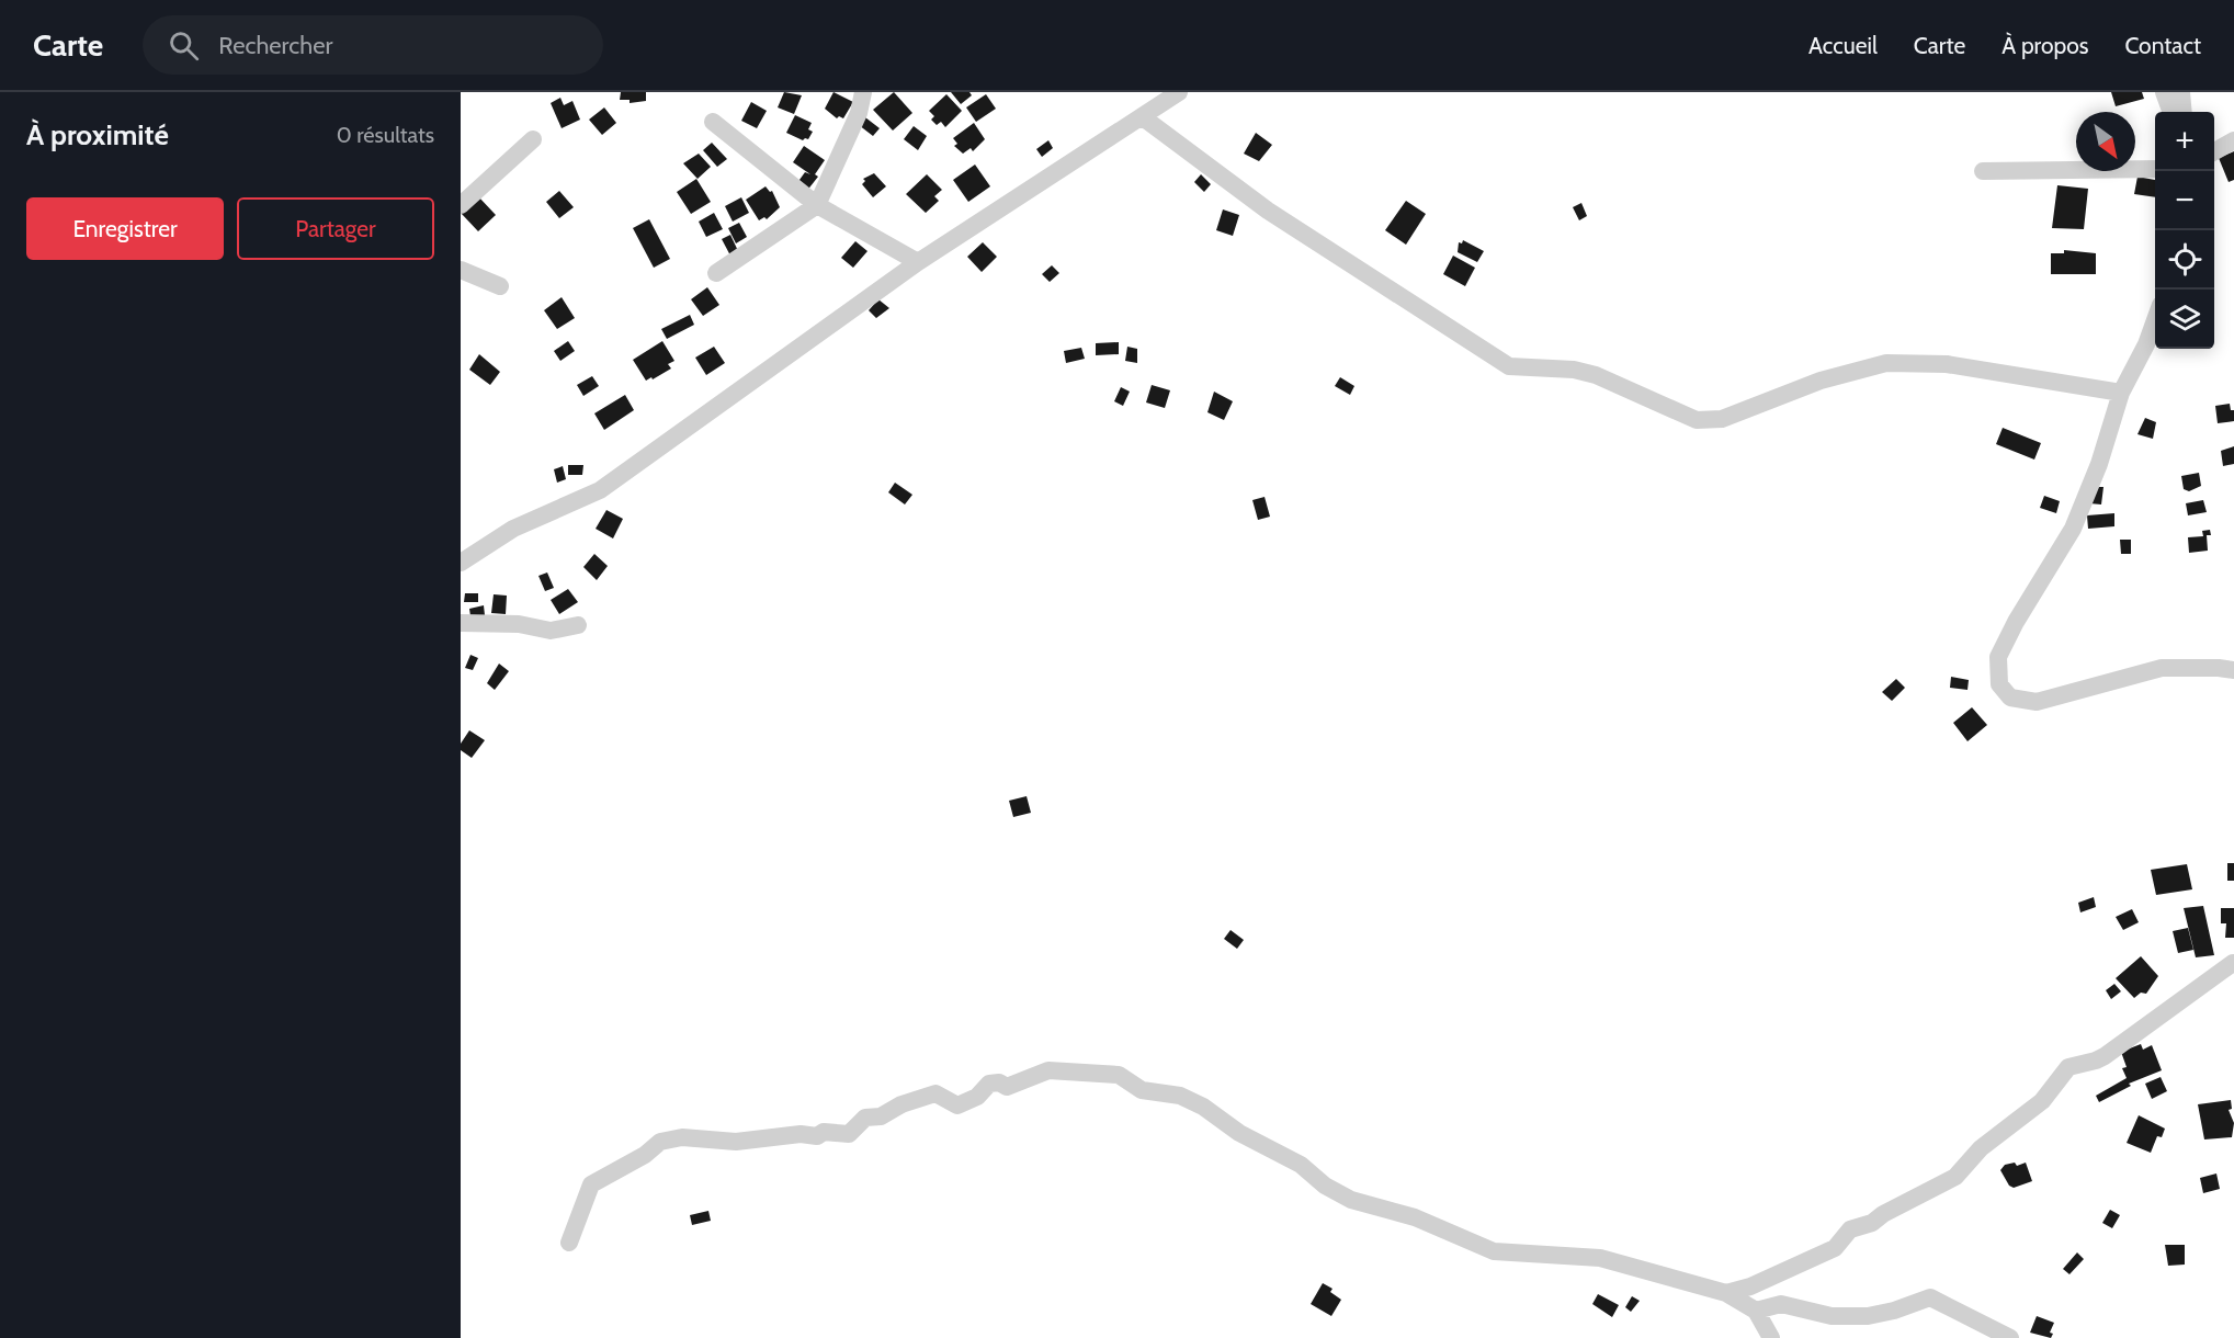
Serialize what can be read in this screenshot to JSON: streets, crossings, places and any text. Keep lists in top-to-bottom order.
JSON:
{
  "north": "bottom right",
  "page": {
    "header": "Carte",
    "search": "Rechercher",
    "nav": [
      "Accueil",
      "Carte",
      "À propos",
      "Contact"
    ],
    "heading": ["À proximité", "0 résultats"],
    "map_buttons": ["+", "−"],
    "buttons": ["Enregistrer", "Partager"]
  }
}
